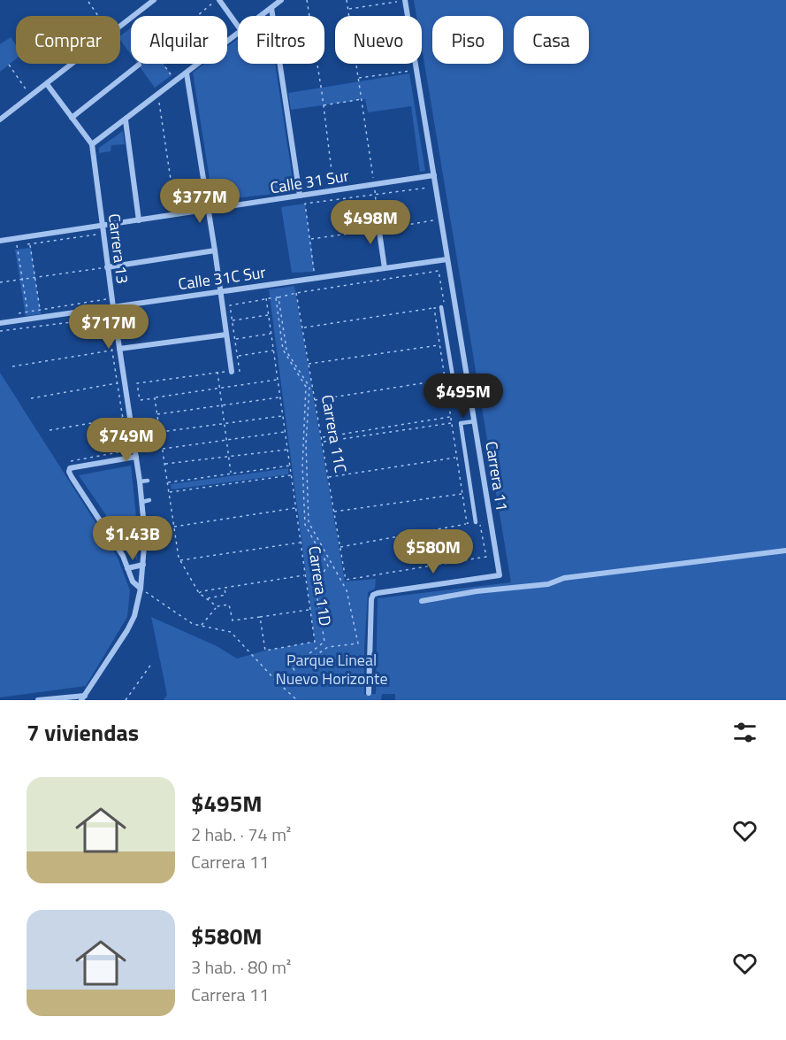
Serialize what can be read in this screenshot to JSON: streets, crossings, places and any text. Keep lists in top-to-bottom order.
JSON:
{
  "streets": {
    "street": [
      "Calle 31 Sur",
      "Carrera 13",
      "Calle 31C Sur",
      "Carrera 11"
    ],
    "path": ["Carrera 11C", "Carrera 11D"]
  },
  "crossings": [
    ["Calle 31 Sur", "Carrera 13"],
    ["Calle 31 Sur", "Carrera 11"],
    ["Carrera 13", "Calle 31C Sur"],
    ["Calle 31C Sur", "Carrera 11"]
  ],
  "parks": ["Parque Lineal Nuevo Horizonte"],
  "page": {
    "chip": [
      "Comprar",
      "Alquilar",
      "Filtros",
      "Nuevo",
      "Piso",
      "Casa"
    ],
    "price": [
      "$377M",
      "$498M",
      "$717M",
      "$495M",
      "$749M",
      "$1.43B",
      "$580M"
    ],
    "heading": "7 viviendas",
    "list": [
      {
        "name": "$495M",
        "note": "2 hab. · 74 m² · Carrera 11"
      },
      {
        "name": "$580M",
        "note": "3 hab. · 80 m² · Carrera 11"
      }
    ]
  }
}
